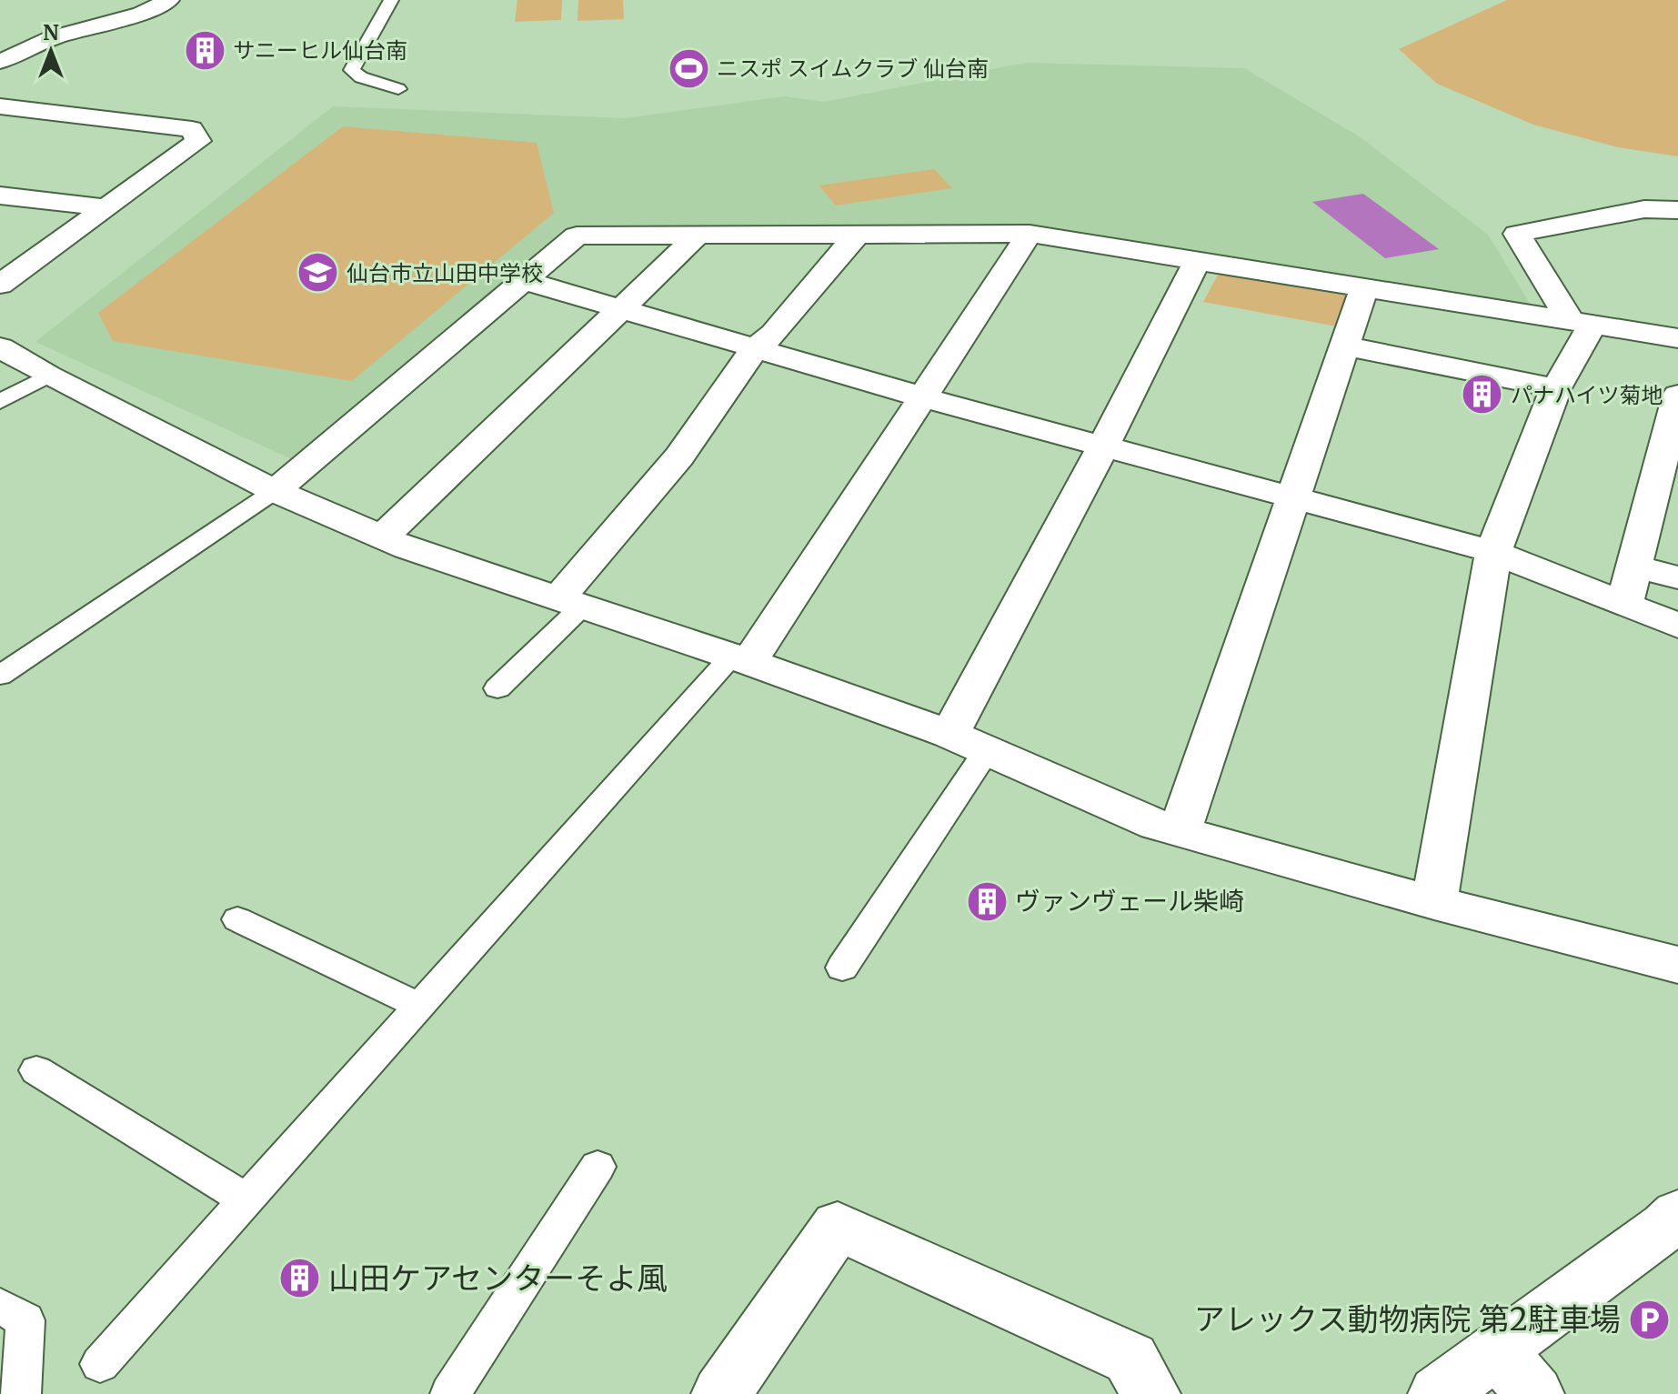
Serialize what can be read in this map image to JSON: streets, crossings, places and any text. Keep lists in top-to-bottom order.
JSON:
{
  "places": {
    "building": [
      "サニーヒル仙台南",
      "パナハイツ菊地",
      "ヴァンヴェール柴崎",
      "山田ケアセンターそよ風"
    ],
    "sports": ["ニスポ スイムクラブ 仙台南"],
    "school or university": ["仙台市立山田中学校"],
    "parking": ["アレックス動物病院 第2駐車場"]
  },
  "north": "top"
}
